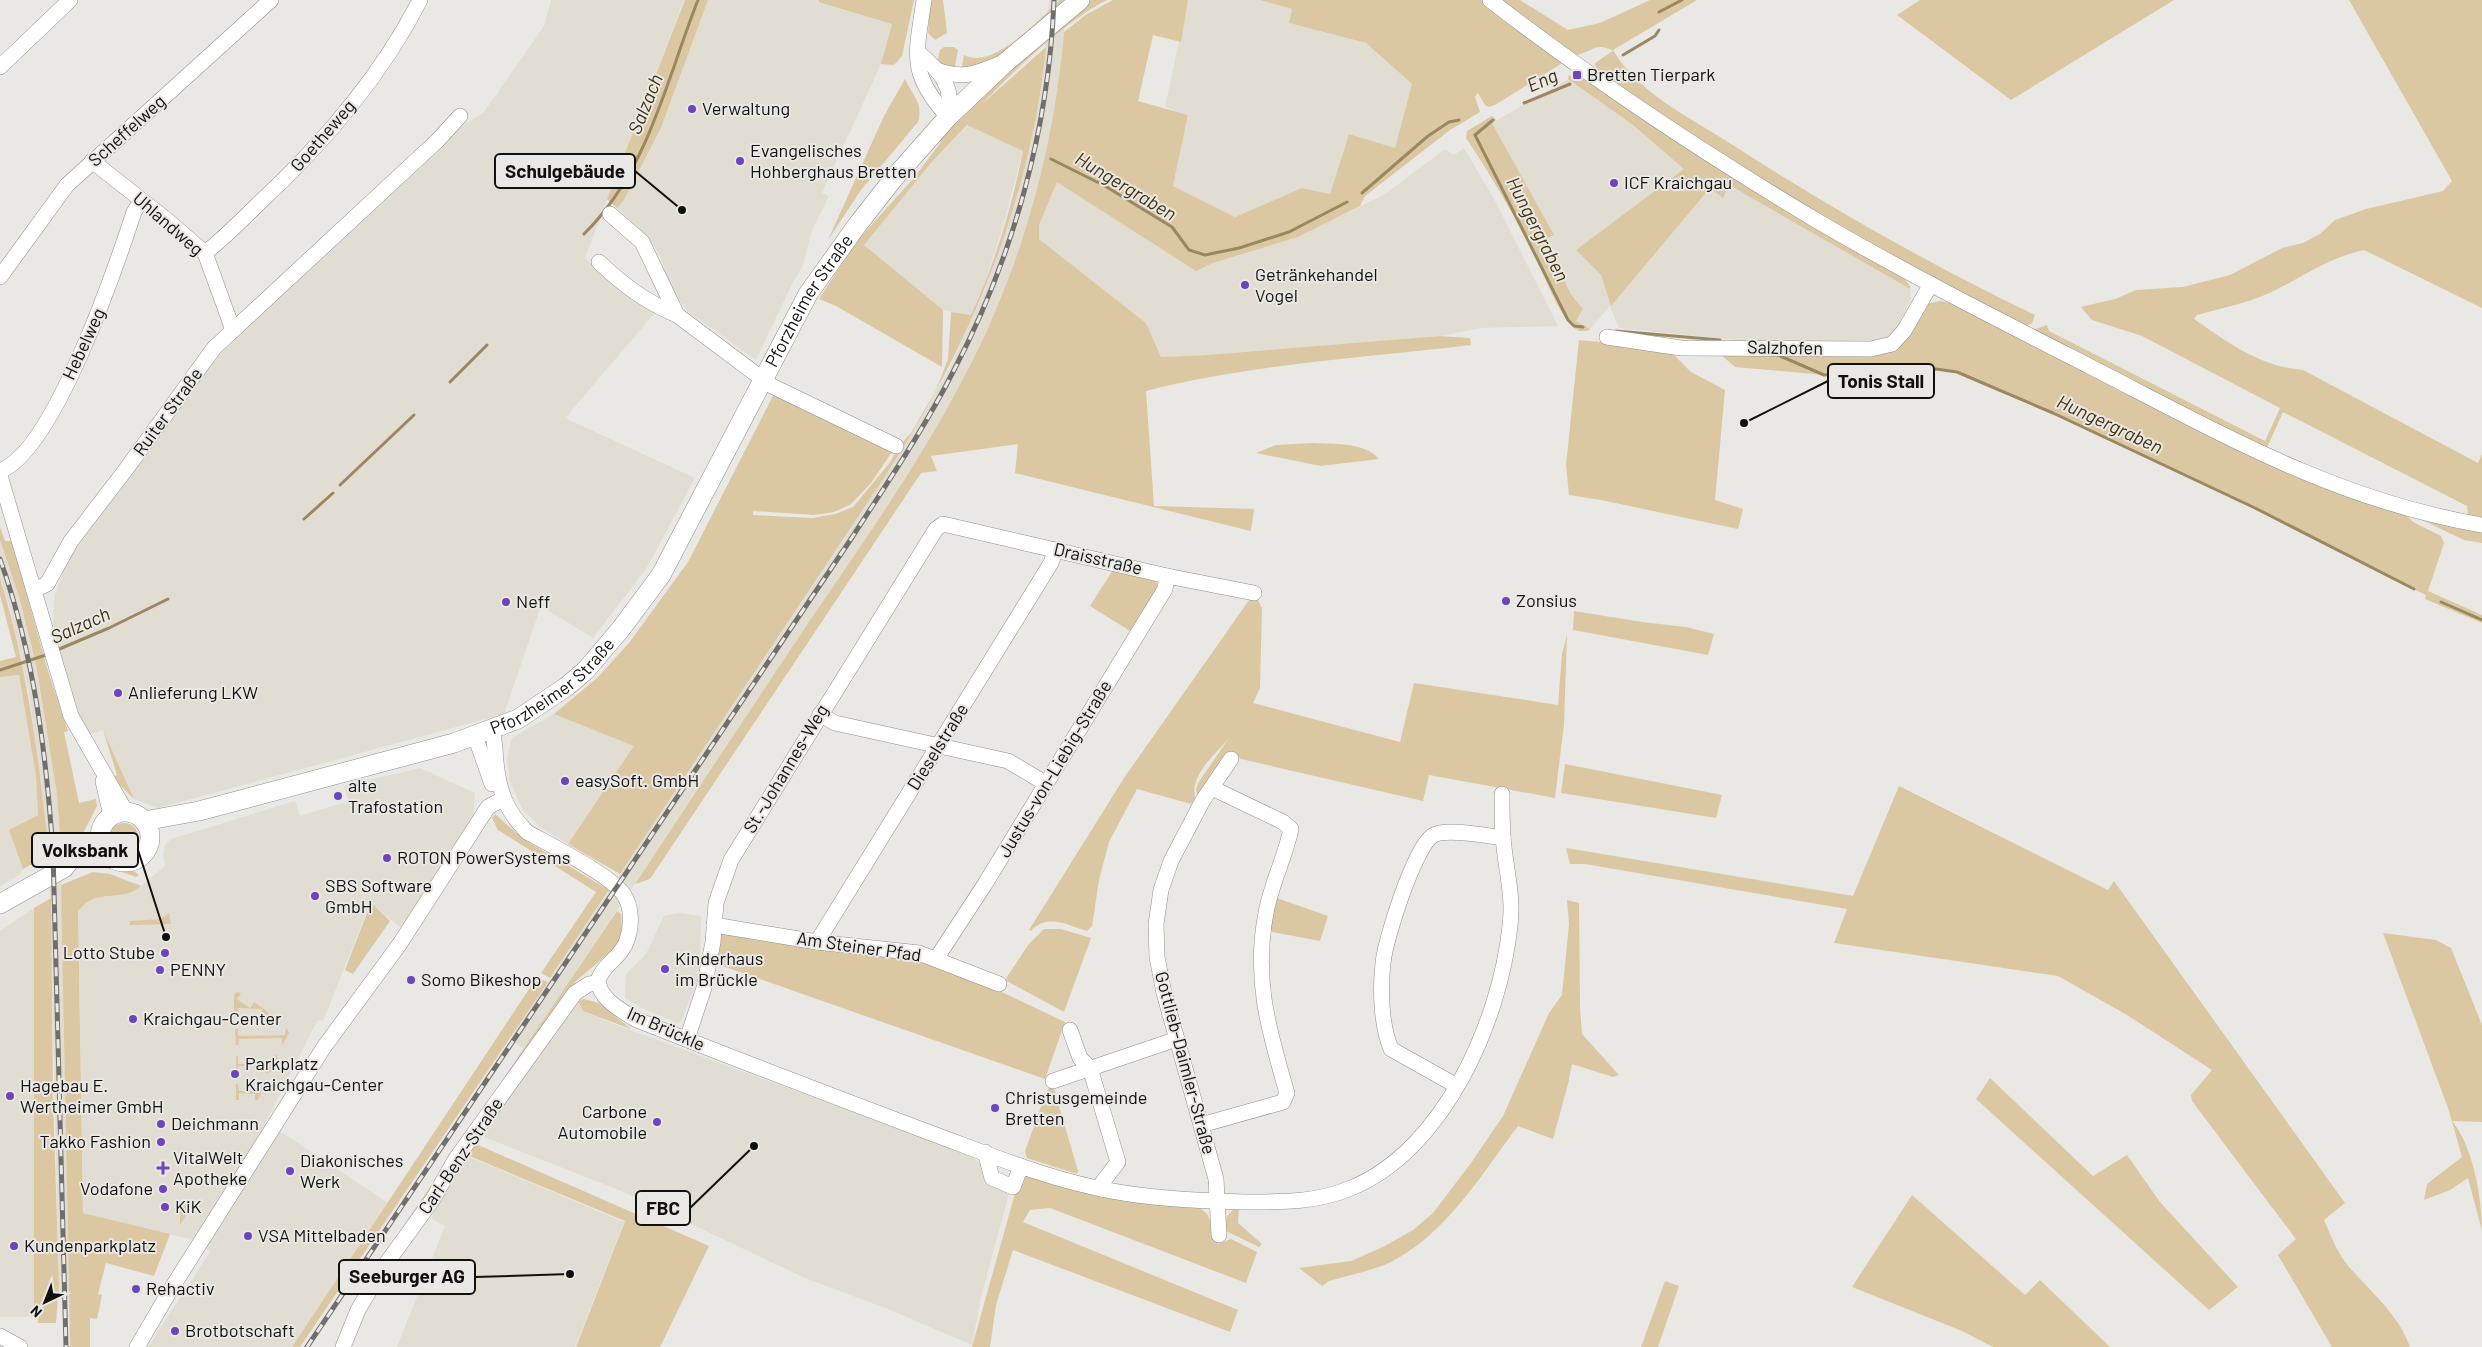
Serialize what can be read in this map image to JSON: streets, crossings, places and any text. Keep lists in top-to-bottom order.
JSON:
{
  "streets": {
    "main road": ["Pforzheimer Straße"],
    "street": [
      "Scheffelweg",
      "Goetheweg",
      "Uhlandweg",
      "Hebelweg",
      "Salzhofen",
      "Ruiter Straße",
      "Draisstraße",
      "Dieselstraße",
      "St.-Johannes-Weg",
      "Justus-von-Liebig-Straße",
      "Am Steiner Pfad",
      "Im Brückle",
      "Gottlieb-Daimler-Straße",
      "Carl-Benz-Straße"
    ]
  },
  "crossings": [
    ["Scheffelweg", "Uhlandweg"],
    ["Goetheweg", "Uhlandweg"],
    ["Uhlandweg", "Hebelweg"],
    ["Uhlandweg", "Ruiter Straße"],
    ["Draisstraße", "Dieselstraße"],
    ["Draisstraße", "St.-Johannes-Weg"],
    ["Draisstraße", "Justus-von-Liebig-Straße"],
    ["Dieselstraße", "Am Steiner Pfad"],
    ["St.-Johannes-Weg", "Am Steiner Pfad"],
    ["St.-Johannes-Weg", "Im Brückle"],
    ["Justus-von-Liebig-Straße", "Am Steiner Pfad"],
    ["Im Brückle", "Gottlieb-Daimler-Straße"],
    ["Im Brückle", "Carl-Benz-Straße"]
  ],
  "water": ["Eng", "Salzach", "Hungergraben"],
  "places": {
    "transit": ["Bretten Tierpark"],
    "other": [
      "Verwaltung",
      "Evangelisches Hohberghaus Bretten",
      "ICF Kraichgau",
      "Schulgebäude",
      "Getränkehandel Vogel",
      "Tonis Stall",
      "Zonsius",
      "Neff",
      "Anlieferung LKW",
      "easySoft. GmbH",
      "alte Trafostation",
      "ROTON PowerSystems",
      "SBS Software GmbH",
      "Volksbank",
      "Lotto Stube",
      "Kinderhaus im Brückle",
      "PENNY",
      "Somo Bikeshop",
      "Kraichgau-Center",
      "Parkplatz Kraichgau-Center",
      "Hagebau E. Wertheimer GmbH",
      "Christusgemeinde Bretten",
      "Carbone Automobile",
      "Deichmann",
      "Takko Fashion",
      "FBC",
      "Diakonisches Werk",
      "Vodafone",
      "KiK",
      "VSA Mittelbaden",
      "Kundenparkplatz",
      "Seeburger AG",
      "Rehactiv",
      "Brotbotschaft"
    ],
    "health": ["VitalWelt Apotheke"]
  },
  "north": "bottom left"
}
